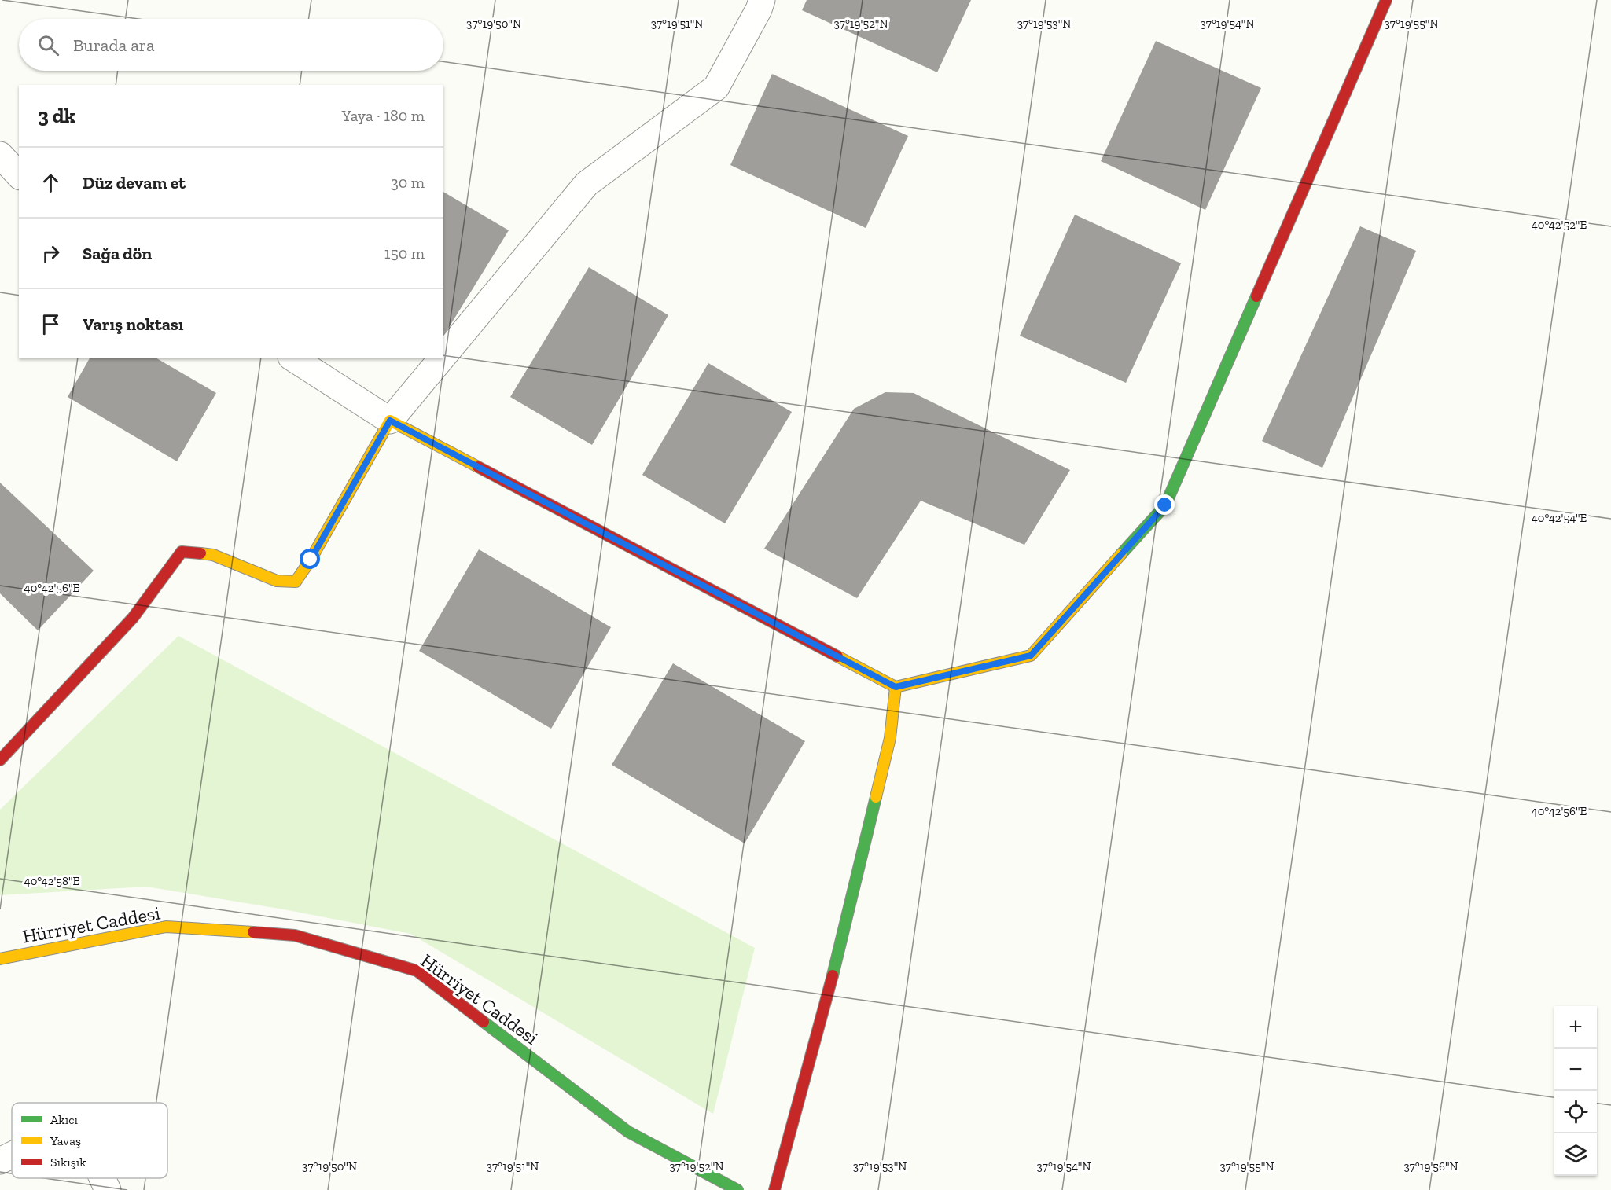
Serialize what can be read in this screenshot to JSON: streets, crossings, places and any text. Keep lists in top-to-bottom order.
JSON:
{
  "streets": {
    "street": ["Hürriyet Caddesi"]
  },
  "legend": ["Akıcı", "Yavaş", "Sıkışık"],
  "page": {
    "search": "Burada ara",
    "heading": ["3 dk", "Yaya · 180 m"],
    "list": [
      ["Düz devam et", "30 m"],
      ["Sağa dön", "150 m"],
      "Varış noktası"
    ],
    "map_buttons": ["+", "−"]
  },
  "coordinates": [
    "37°19'50\"N",
    "37°19'51\"N",
    "37°19'52\"N",
    "37°19'53\"N",
    "37°19'54\"N",
    "37°19'55\"N",
    "40°42'52\"E",
    "40°42'54\"E",
    "40°42'56\"E",
    "40°42'58\"E",
    "37°19'56\"N"
  ]
}
